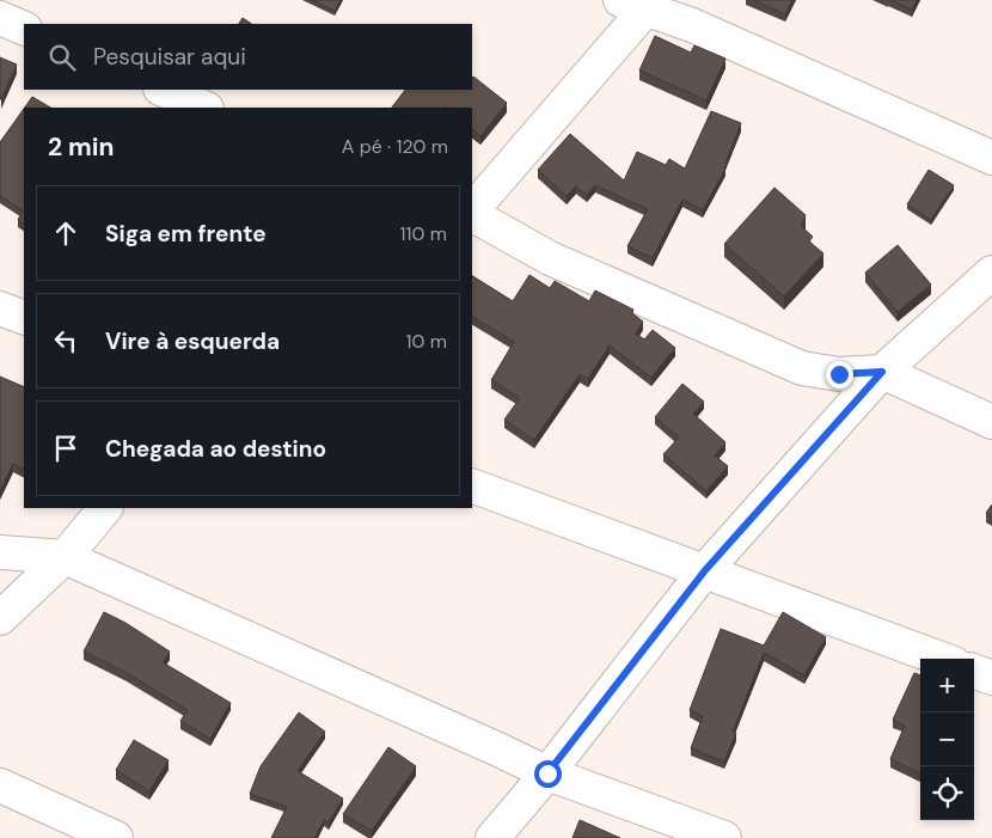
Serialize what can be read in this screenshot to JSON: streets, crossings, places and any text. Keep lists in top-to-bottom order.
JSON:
{
  "page": {
    "search": "Pesquisar aqui",
    "heading": ["2 min", "A pé · 120 m"],
    "list": [
      ["Siga em frente", "110 m"],
      ["Vire à esquerda", "10 m"],
      "Chegada ao destino"
    ],
    "map_buttons": ["+", "−"]
  }
}
